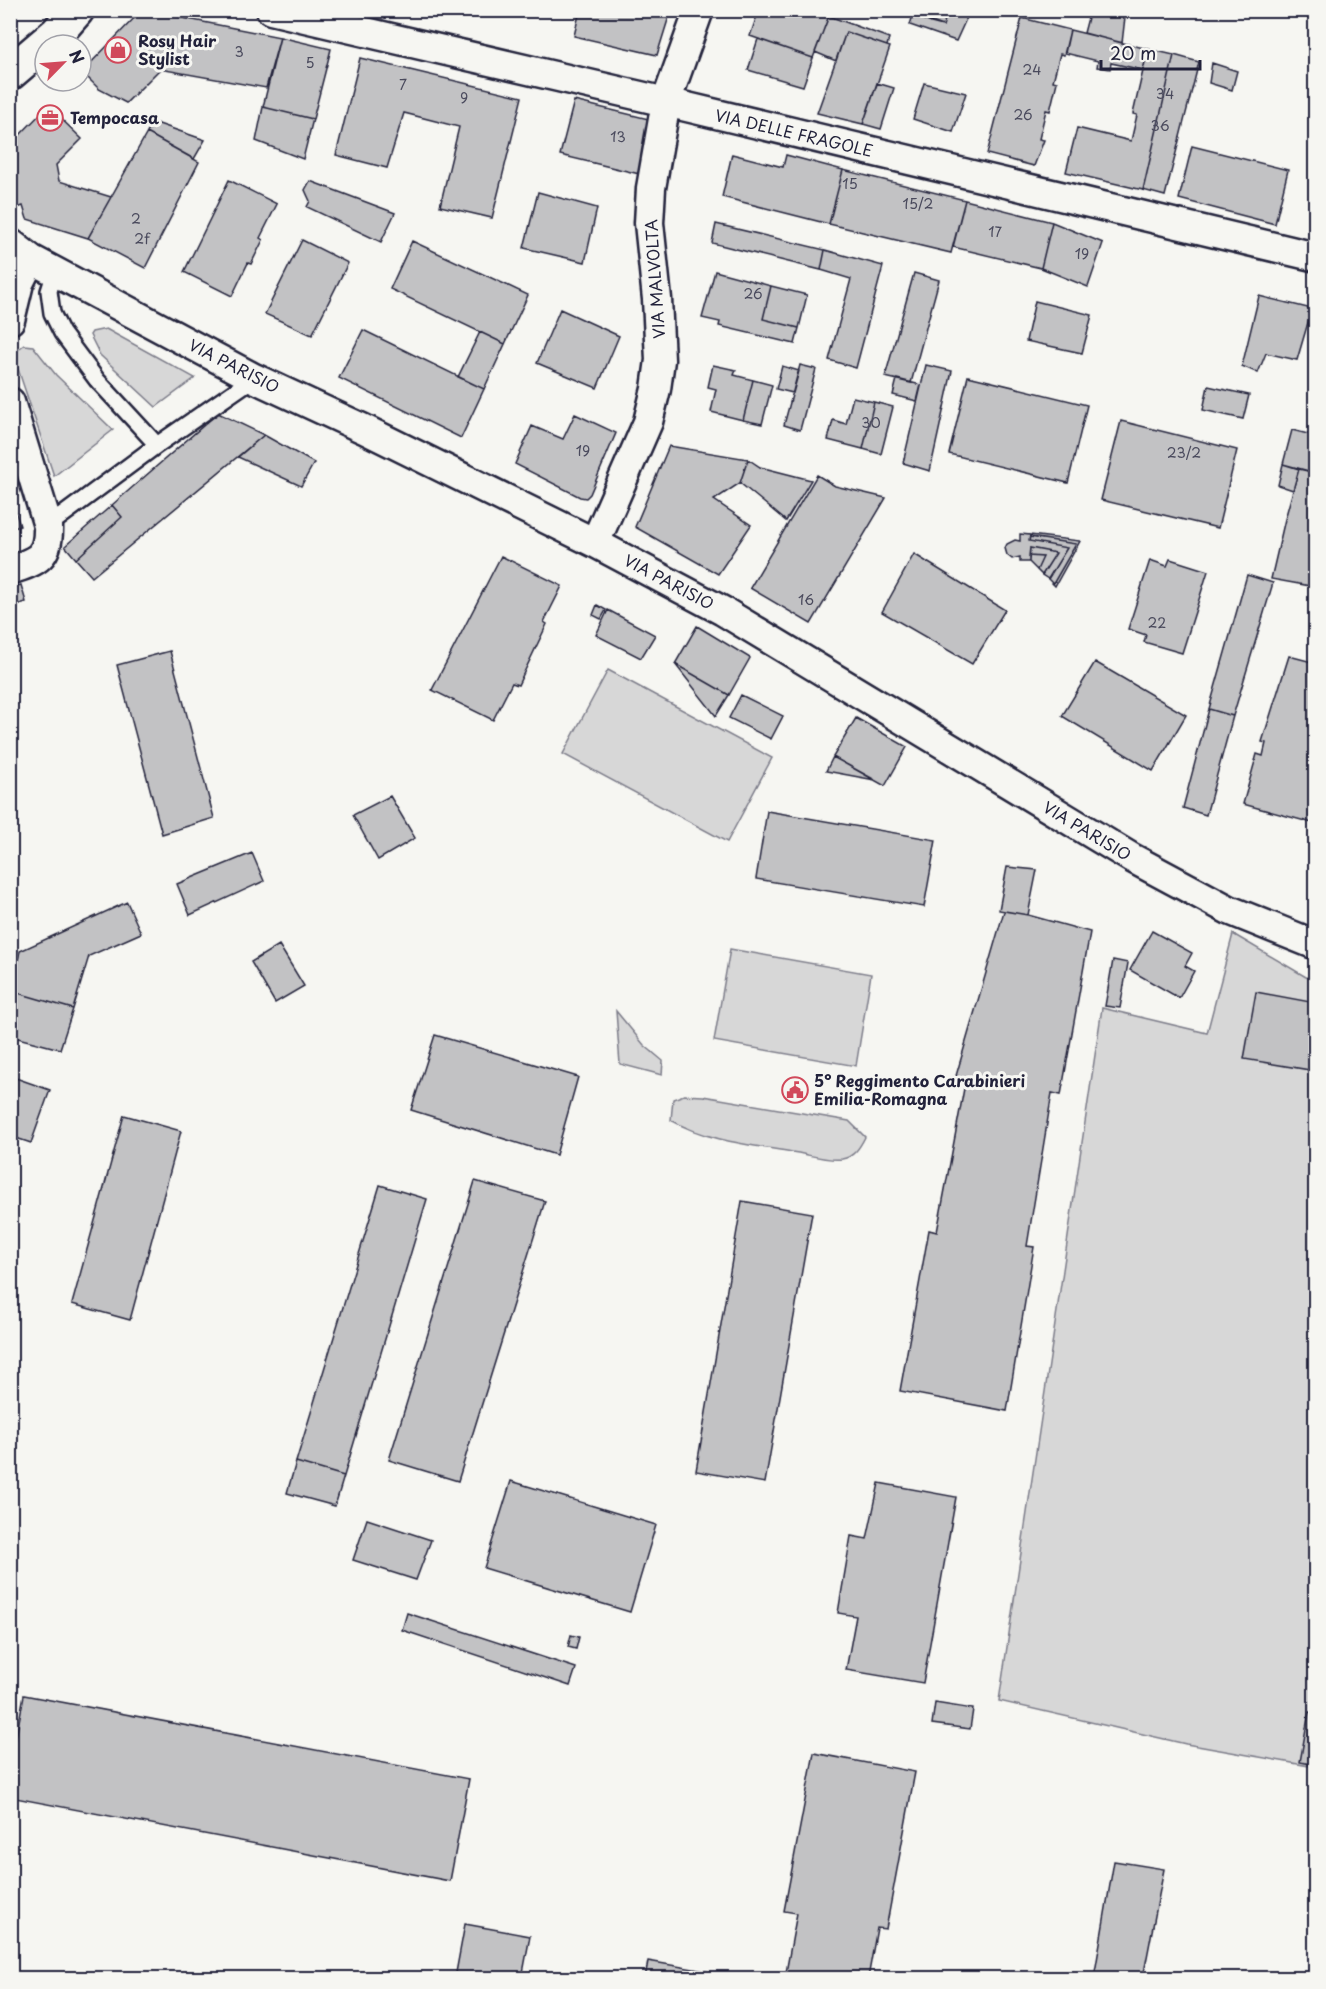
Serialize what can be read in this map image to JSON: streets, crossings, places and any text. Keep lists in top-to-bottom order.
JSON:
{
  "streets": {
    "street": ["VIA DELLE FRAGOLE", "VIA MALVOLTA", "VIA PARISIO"]
  },
  "crossings": [
    ["VIA DELLE FRAGOLE", "VIA MALVOLTA"],
    ["VIA MALVOLTA", "VIA PARISIO"]
  ],
  "places": {
    "shop": ["Rosy Hair Stylist"],
    "office": ["Tempocasa"],
    "public building": ["5° Reggimento Carabinieri Emilia-Romagna"]
  },
  "house_numbers": [
    "3",
    "5",
    "24",
    "7",
    "34",
    "9",
    "26",
    "36",
    "13",
    "15",
    "15/2",
    "2",
    "17",
    "2f",
    "19",
    "26",
    "30",
    "19",
    "23/2",
    "16",
    "22"
  ],
  "scale_bar": "20 m",
  "north": "top right"
}
